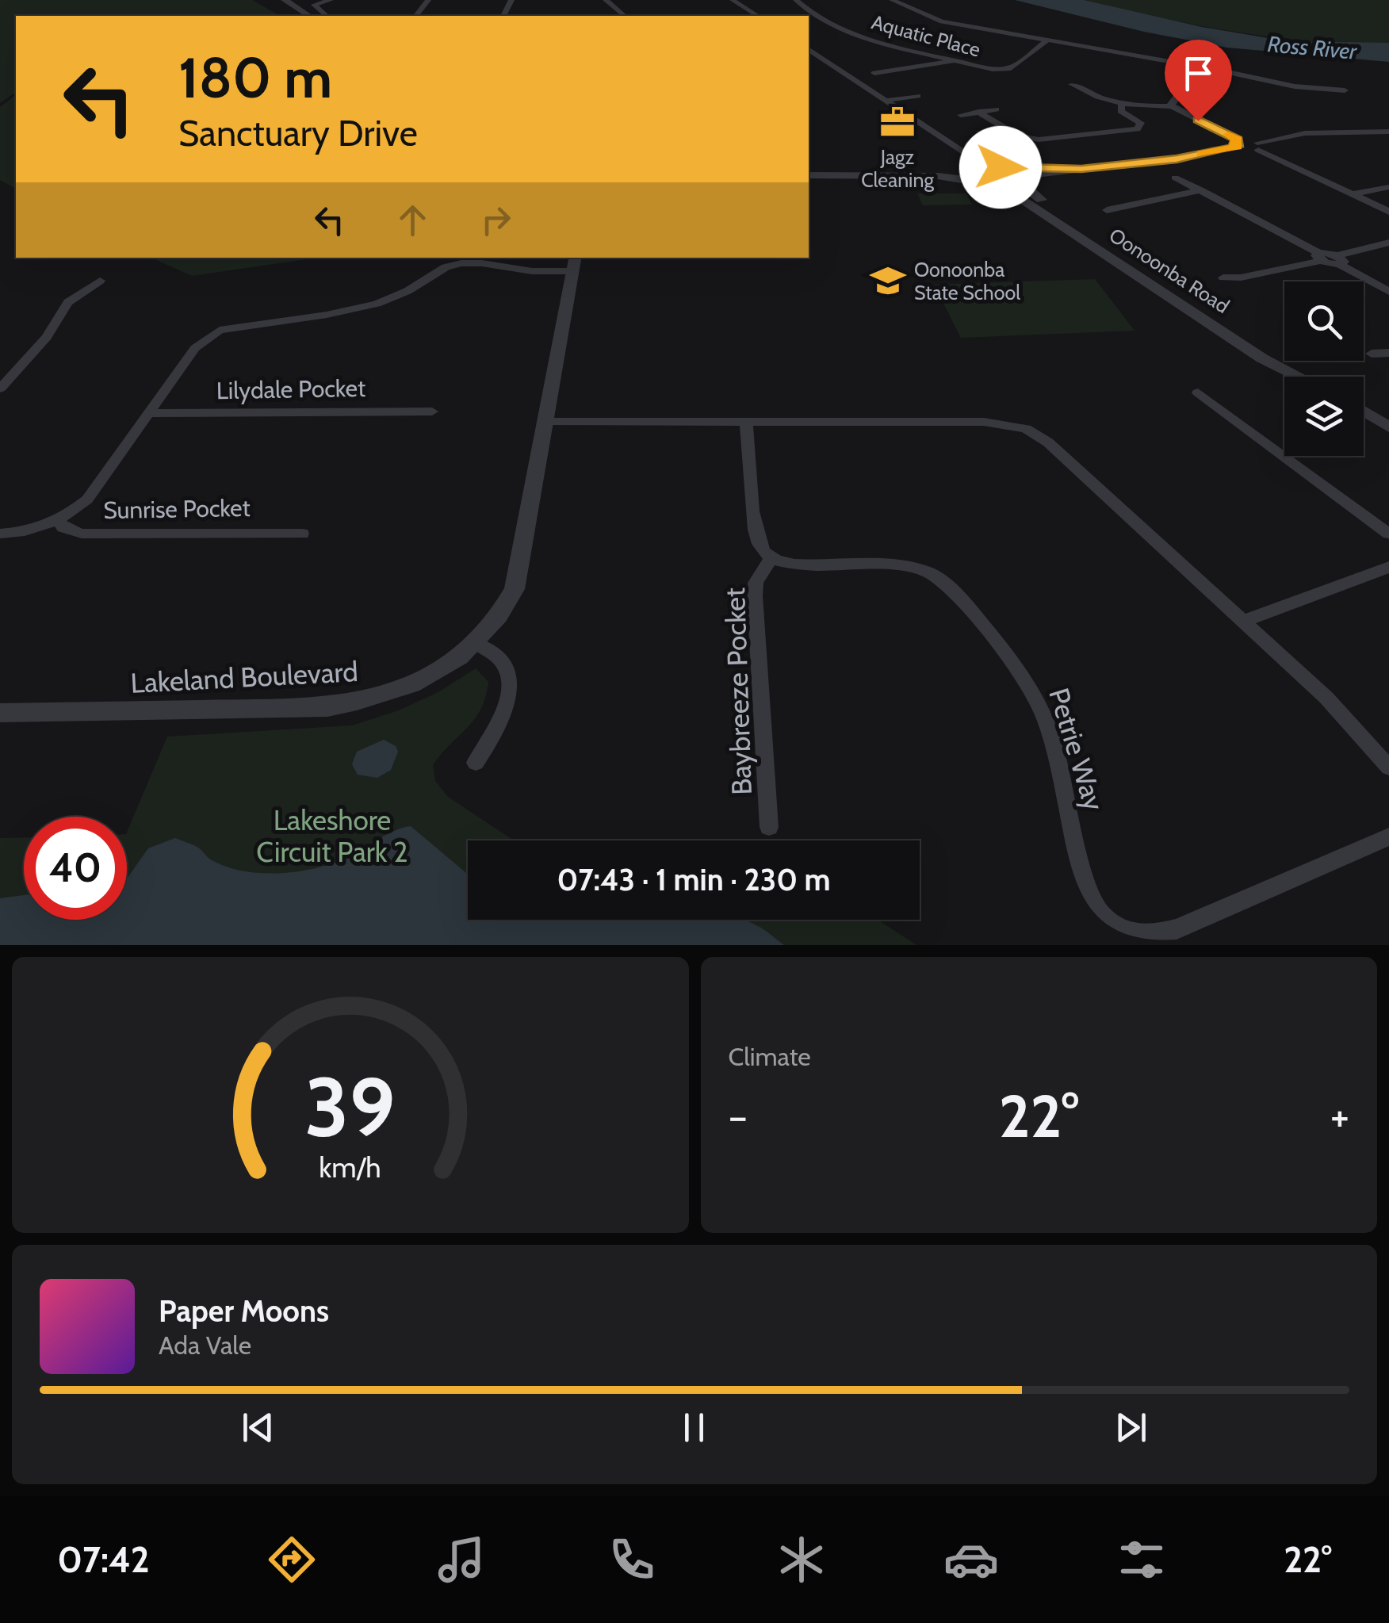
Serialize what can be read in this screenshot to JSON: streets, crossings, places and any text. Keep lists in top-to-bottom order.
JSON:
{
  "streets": {
    "street": [
      "Aquatic Place",
      "Oonoonba Road",
      "Lilydale Pocket",
      "Sunrise Pocket",
      "Lakeland Boulevard",
      "Baybreeze Pocket",
      "Petrie Way"
    ]
  },
  "crossings": [
    ["Baybreeze Pocket", "Petrie Way"]
  ],
  "water": ["Ross River"],
  "parks": ["Lakeshore Circuit Park 2"],
  "places": {
    "office": ["Jagz Cleaning"],
    "school or university": ["Oonoonba State School"]
  },
  "page": {
    "turn": ["180 m", "Sanctuary Drive"],
    "limit": "40",
    "trip": "07:43 · 1 min · 230 m",
    "tile": "Climate",
    "heat": ["−", "22°", "+"],
    "song": ["Paper Moons", "Ada Vale"],
    "tabs": ["07:42", "22°"],
    "gauge": ["39", "km/h"]
  }
}
